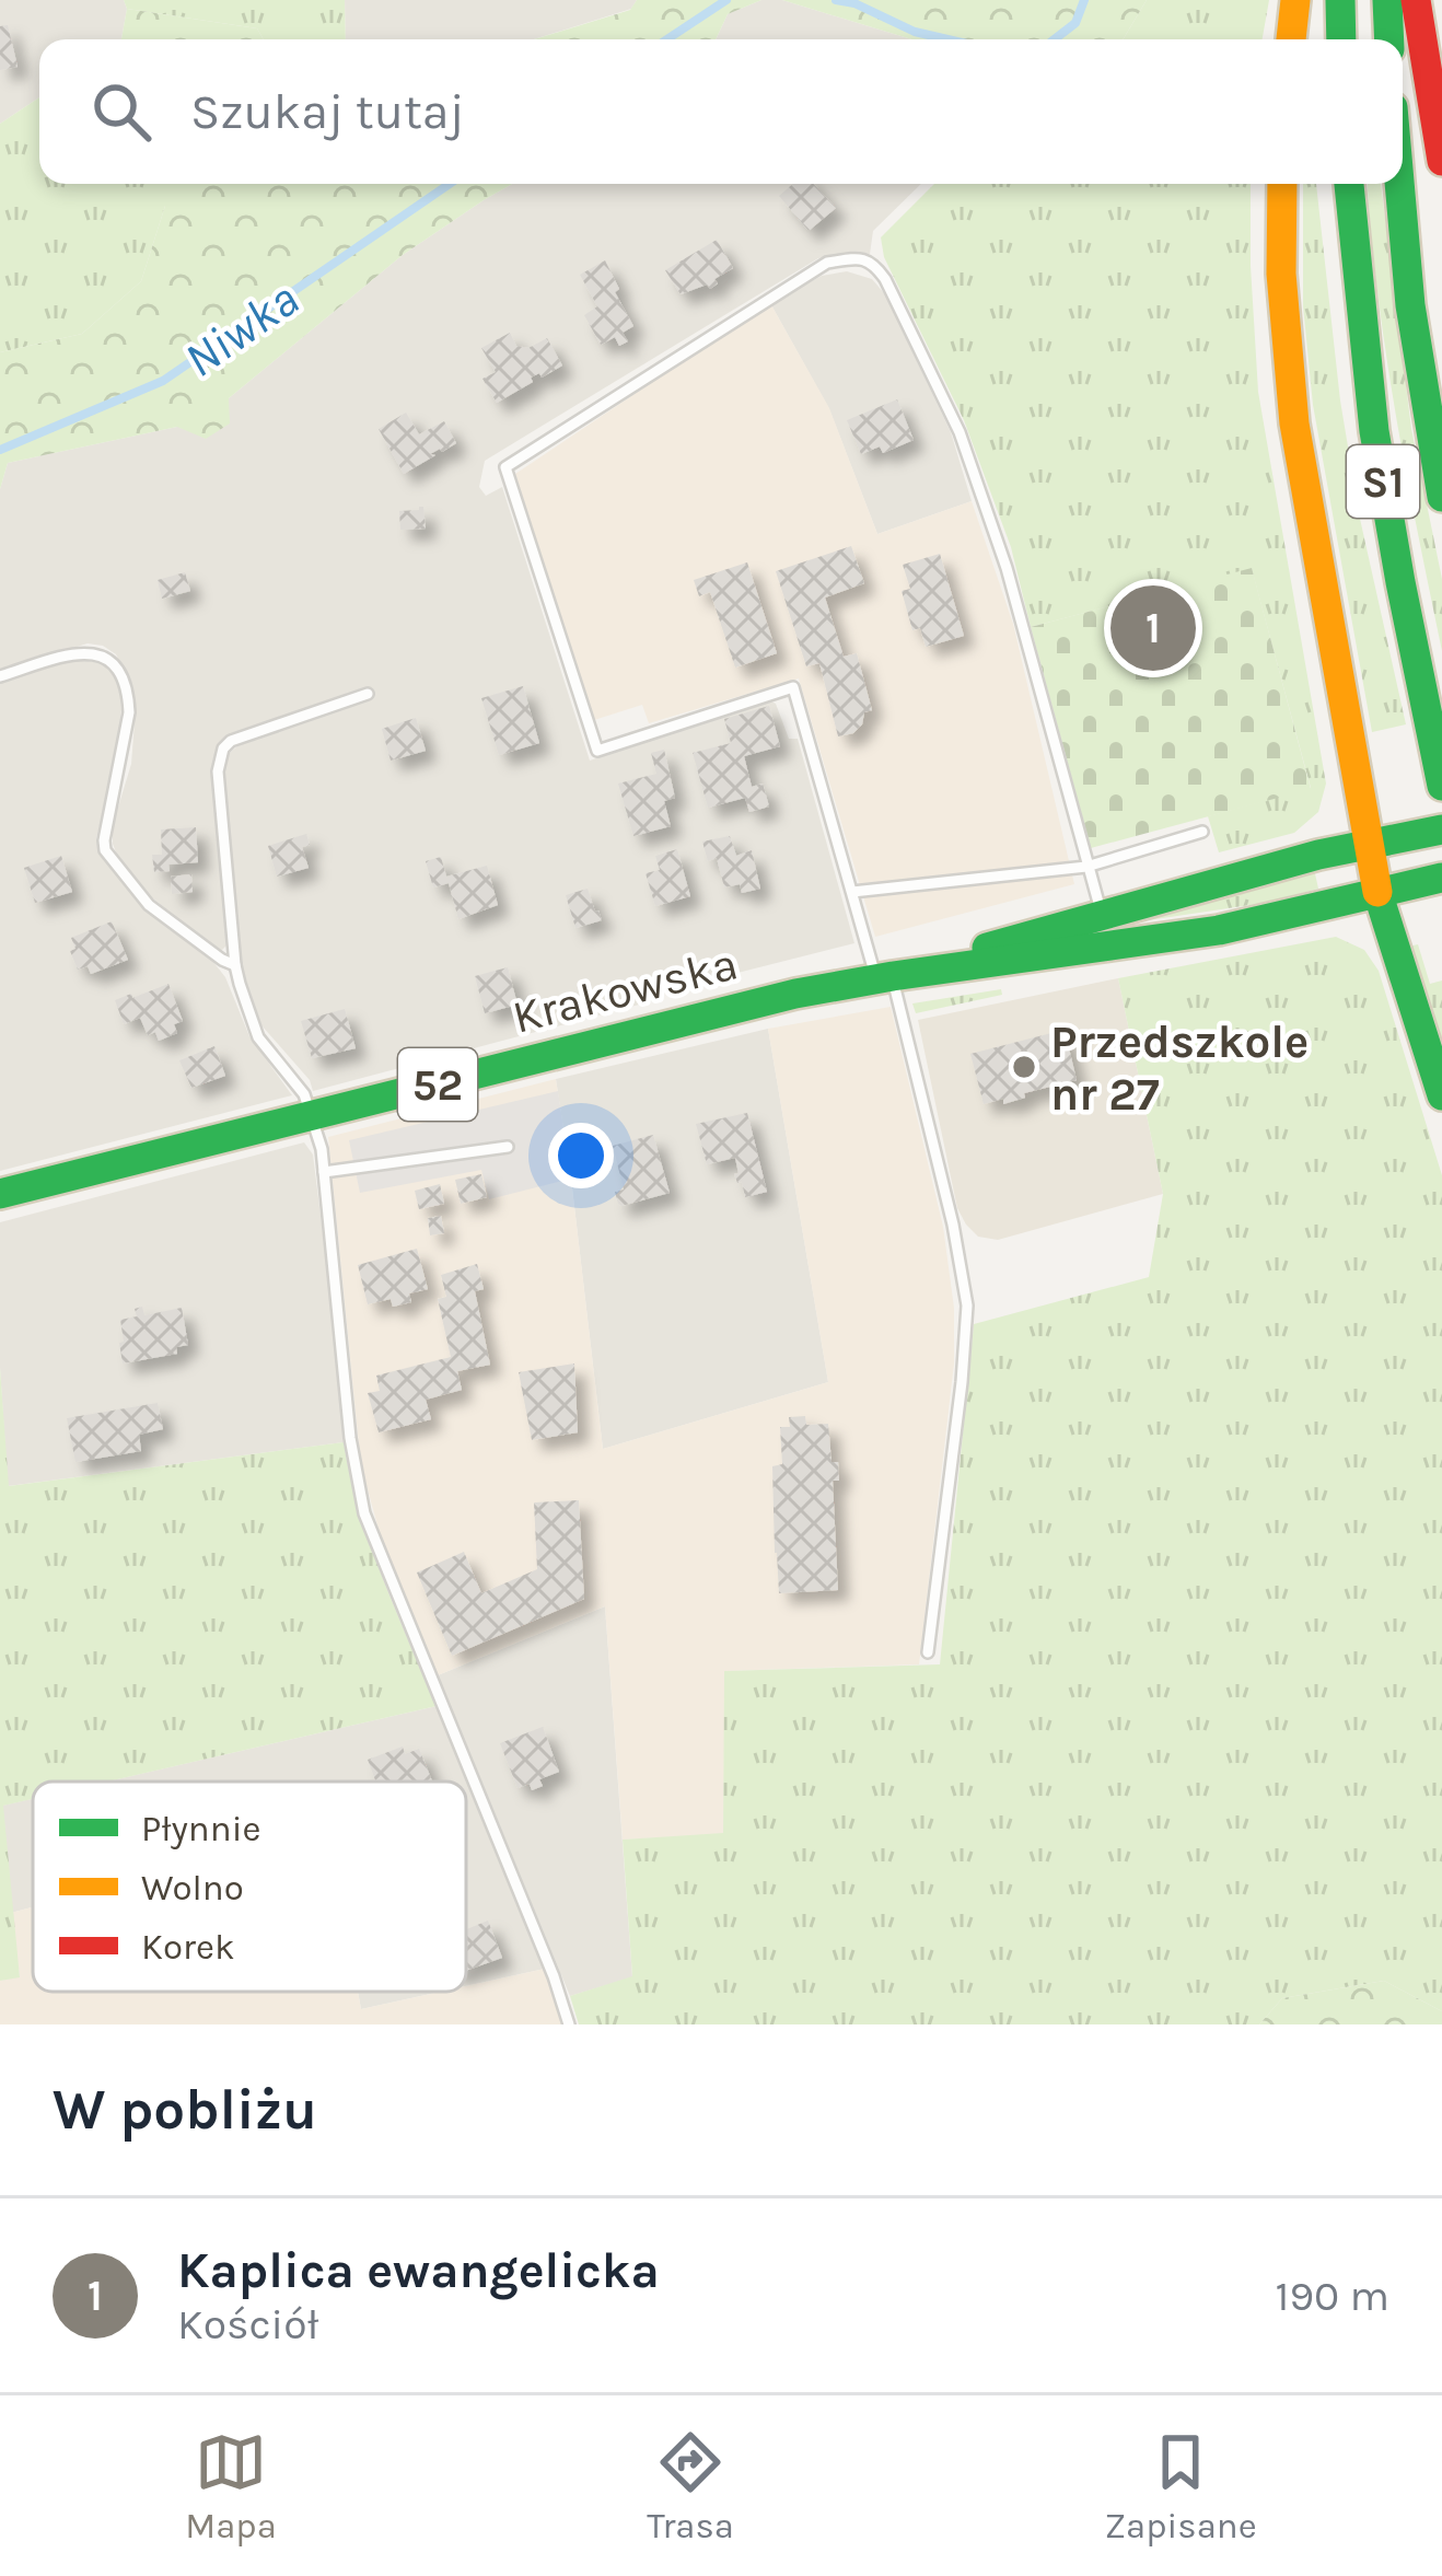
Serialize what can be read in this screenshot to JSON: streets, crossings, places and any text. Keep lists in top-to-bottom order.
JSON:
{
  "streets": {
    "main road": ["S1", "Krakowska", "52"]
  },
  "water": ["Niwka"],
  "places": ["Przedszkole nr 27"],
  "legend": ["Płynnie", "Wolno", "Korek"],
  "page": {
    "search": "Szukaj tutaj",
    "pins": "1",
    "heading": "W pobliżu",
    "list": [
      {
        "mark": "1",
        "name": "Kaplica ewangelicka",
        "note": "Kościół",
        "value": "190 m"
      }
    ],
    "nav": ["Mapa", "Trasa", "Zapisane"]
  }
}
